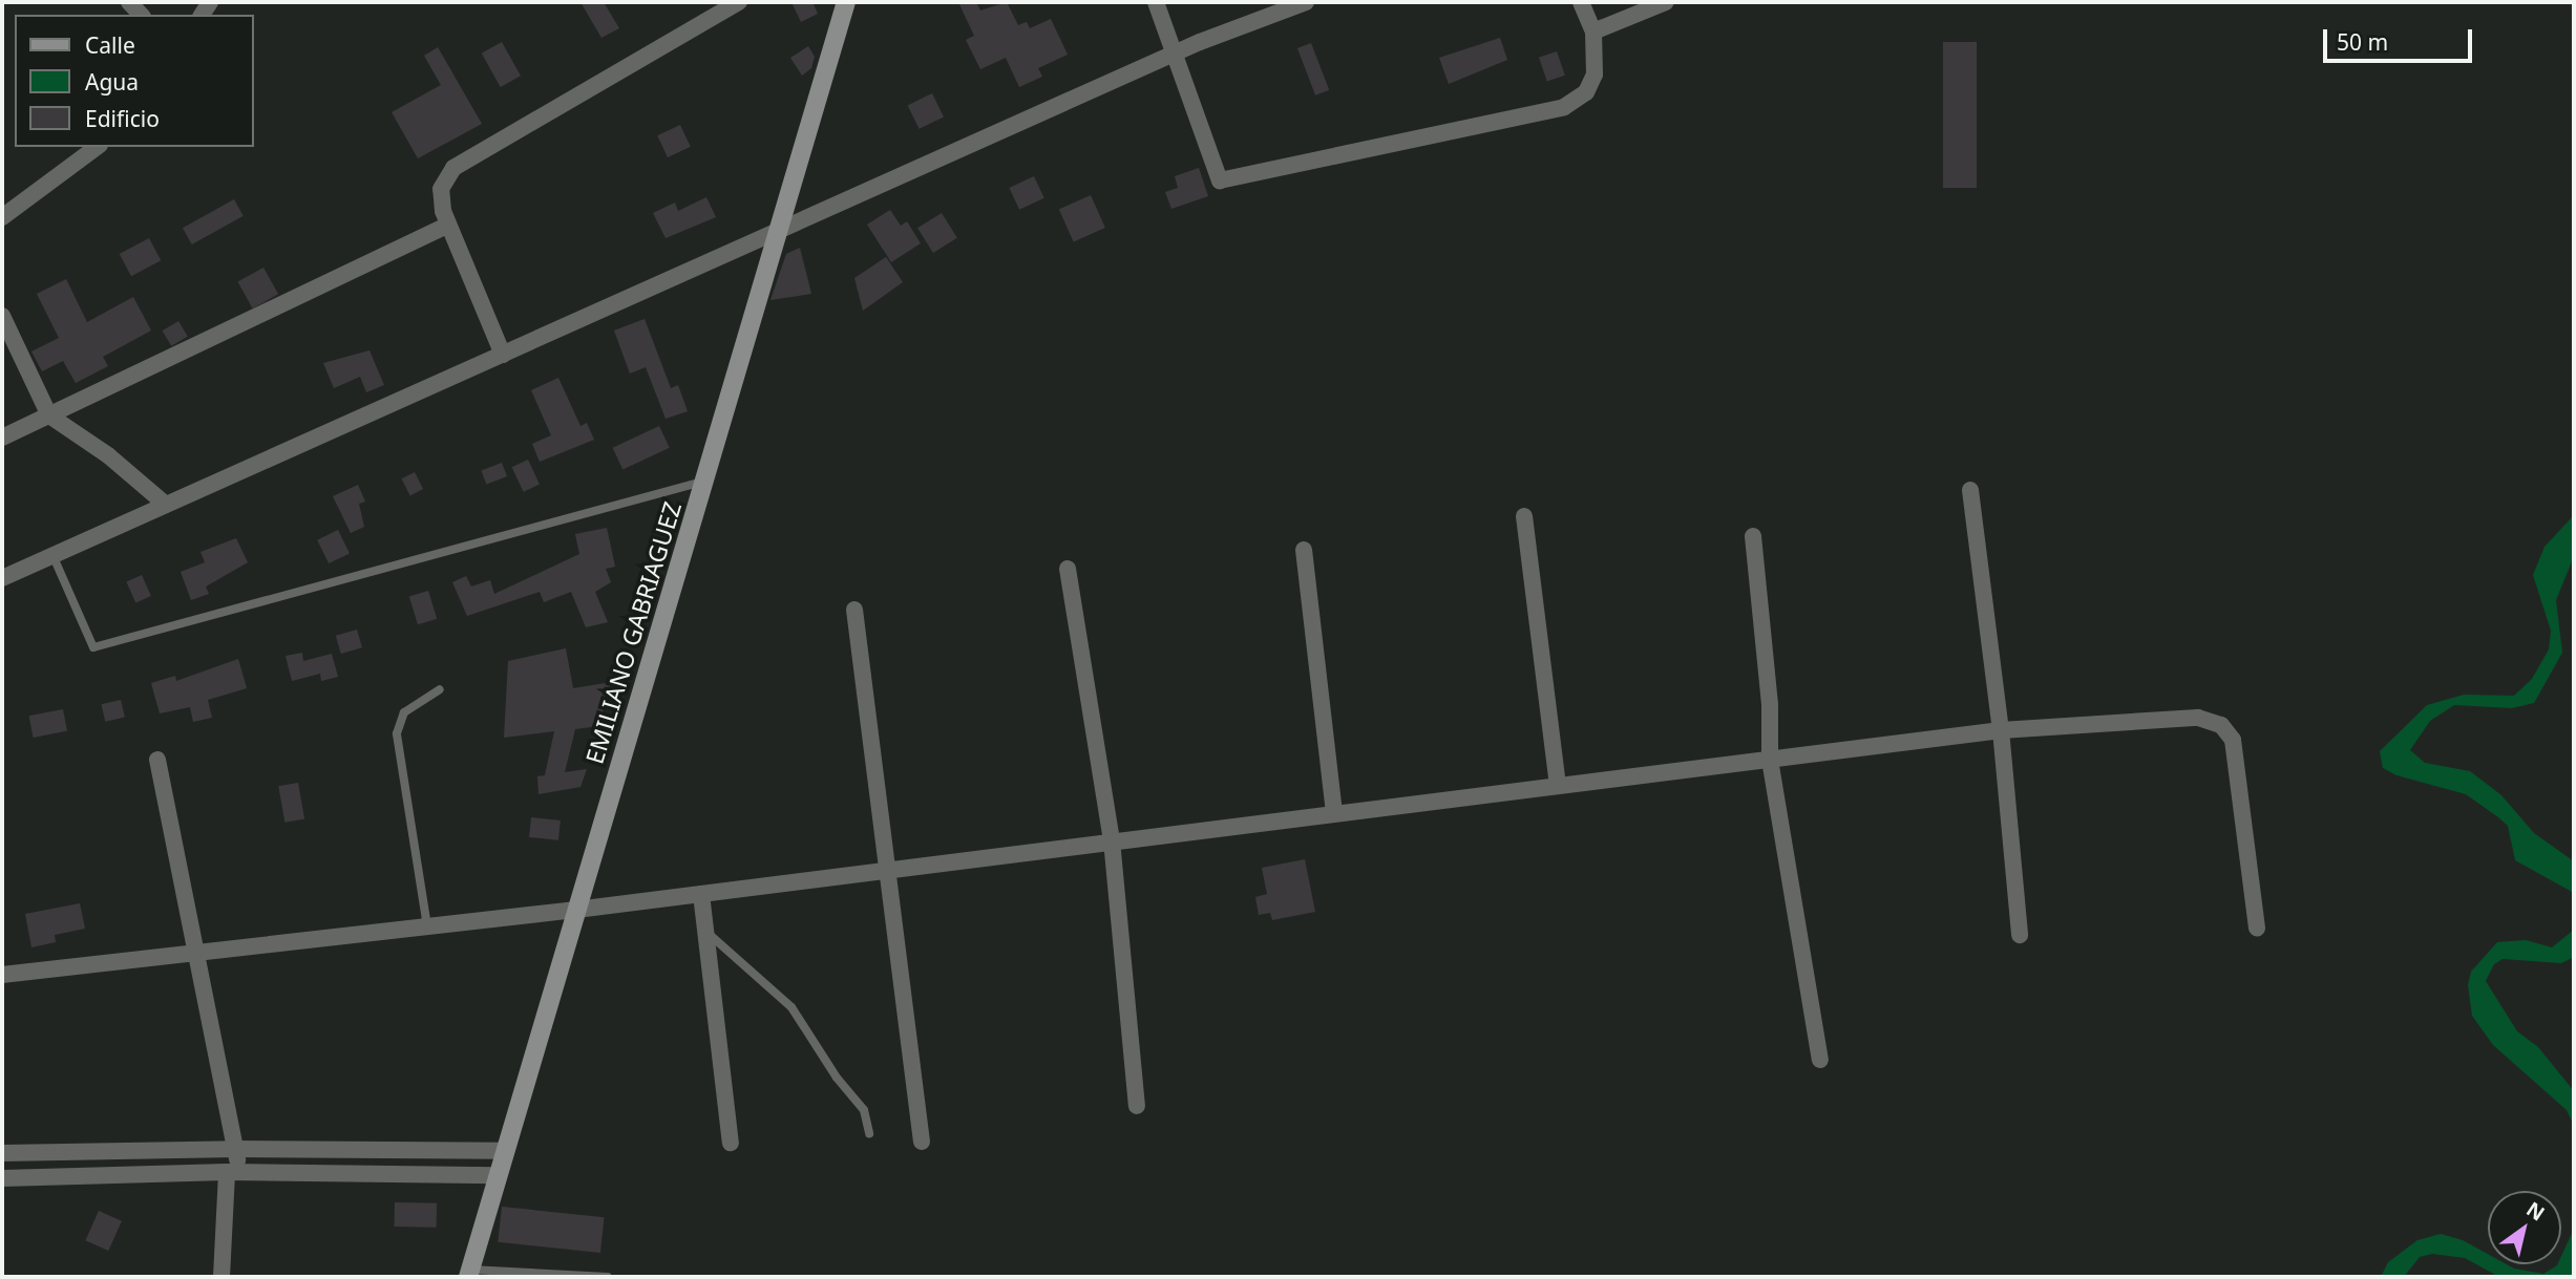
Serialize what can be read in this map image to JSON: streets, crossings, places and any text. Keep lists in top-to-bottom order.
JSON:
{
  "streets": {
    "main road": ["EMILIANO GABRIAGUEZ"]
  },
  "legend": ["Calle", "Agua", "Edificio"],
  "scale_bar": "50 m",
  "north": "top right"
}
